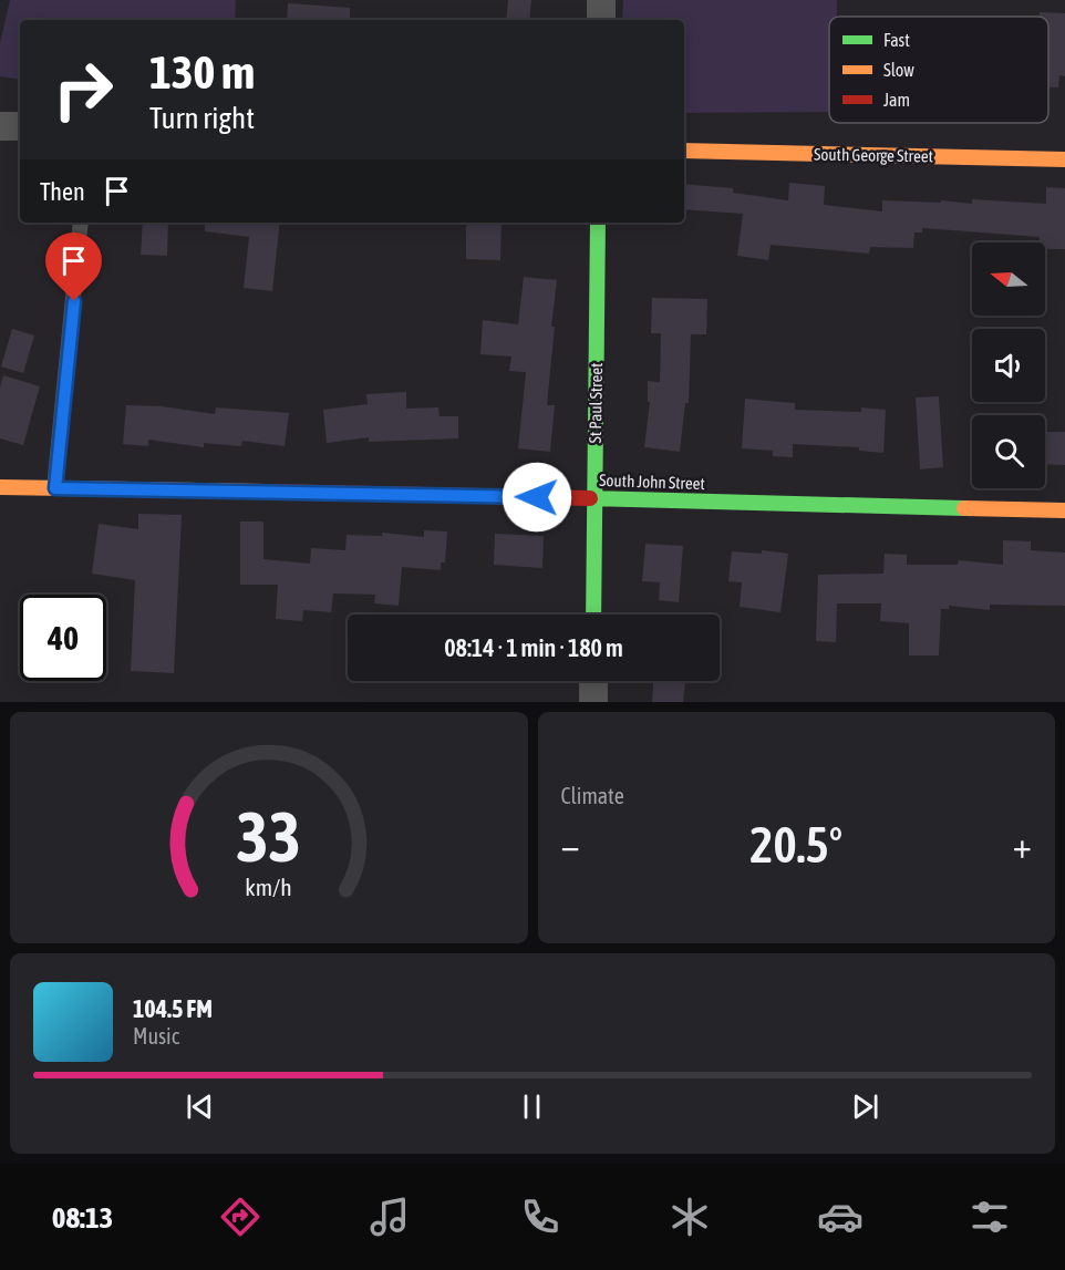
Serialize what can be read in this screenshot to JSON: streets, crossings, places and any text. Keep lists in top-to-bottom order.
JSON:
{
  "streets": {
    "street": ["South George Street", "St Paul Street", "South John Street"]
  },
  "crossings": [
    ["St Paul Street", "South John Street"]
  ],
  "legend": ["Fast", "Slow", "Jam"],
  "north": "left",
  "page": {
    "turn": ["130 m", "Turn right"],
    "then": "Then",
    "limit": "40",
    "trip": "08:14 · 1 min · 180 m",
    "tile": "Climate",
    "heat": ["−", "20.5°", "+"],
    "song": ["104.5 FM", "Music"],
    "tabs": "08:13",
    "gauge": ["33", "km/h"]
  }
}
